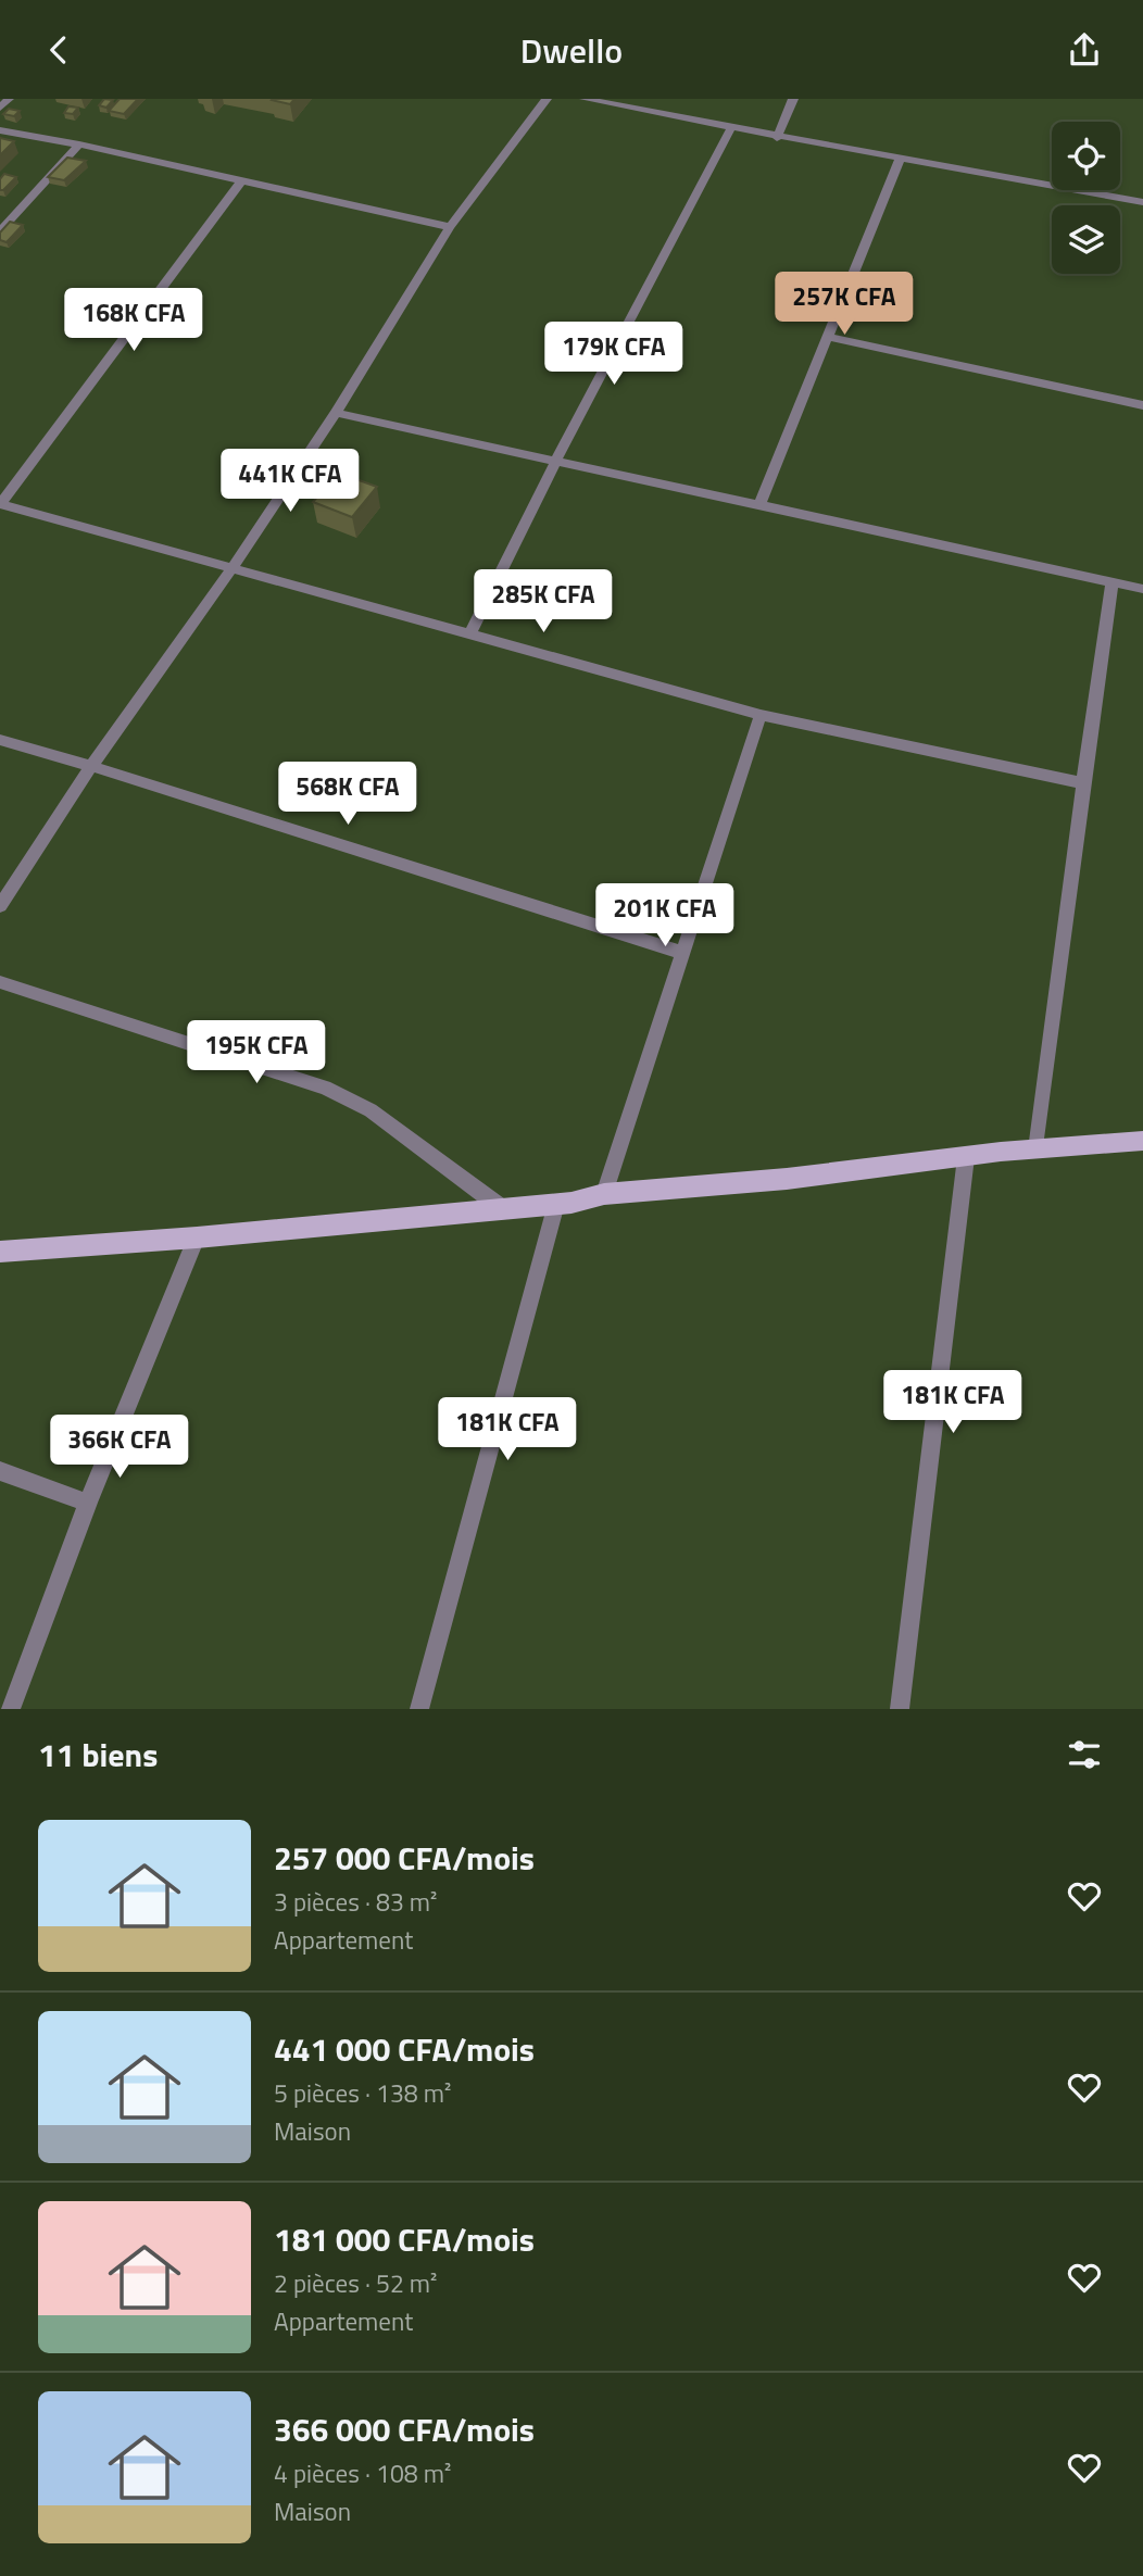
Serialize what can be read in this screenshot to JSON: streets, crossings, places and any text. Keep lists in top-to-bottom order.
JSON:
{
  "page": {
    "header": "Dwello",
    "price": [
      "257K CFA",
      "168K CFA",
      "179K CFA",
      "441K CFA",
      "285K CFA",
      "568K CFA",
      "201K CFA",
      "195K CFA",
      "181K CFA",
      "181K CFA",
      "366K CFA"
    ],
    "heading": "11 biens",
    "list": [
      {
        "name": "257 000 CFA/mois",
        "note": "3 pièces · 83 m² · Appartement"
      },
      {
        "name": "441 000 CFA/mois",
        "note": "5 pièces · 138 m² · Maison"
      },
      {
        "name": "181 000 CFA/mois",
        "note": "2 pièces · 52 m² · Appartement"
      },
      {
        "name": "366 000 CFA/mois",
        "note": "4 pièces · 108 m² · Maison"
      }
    ]
  }
}
